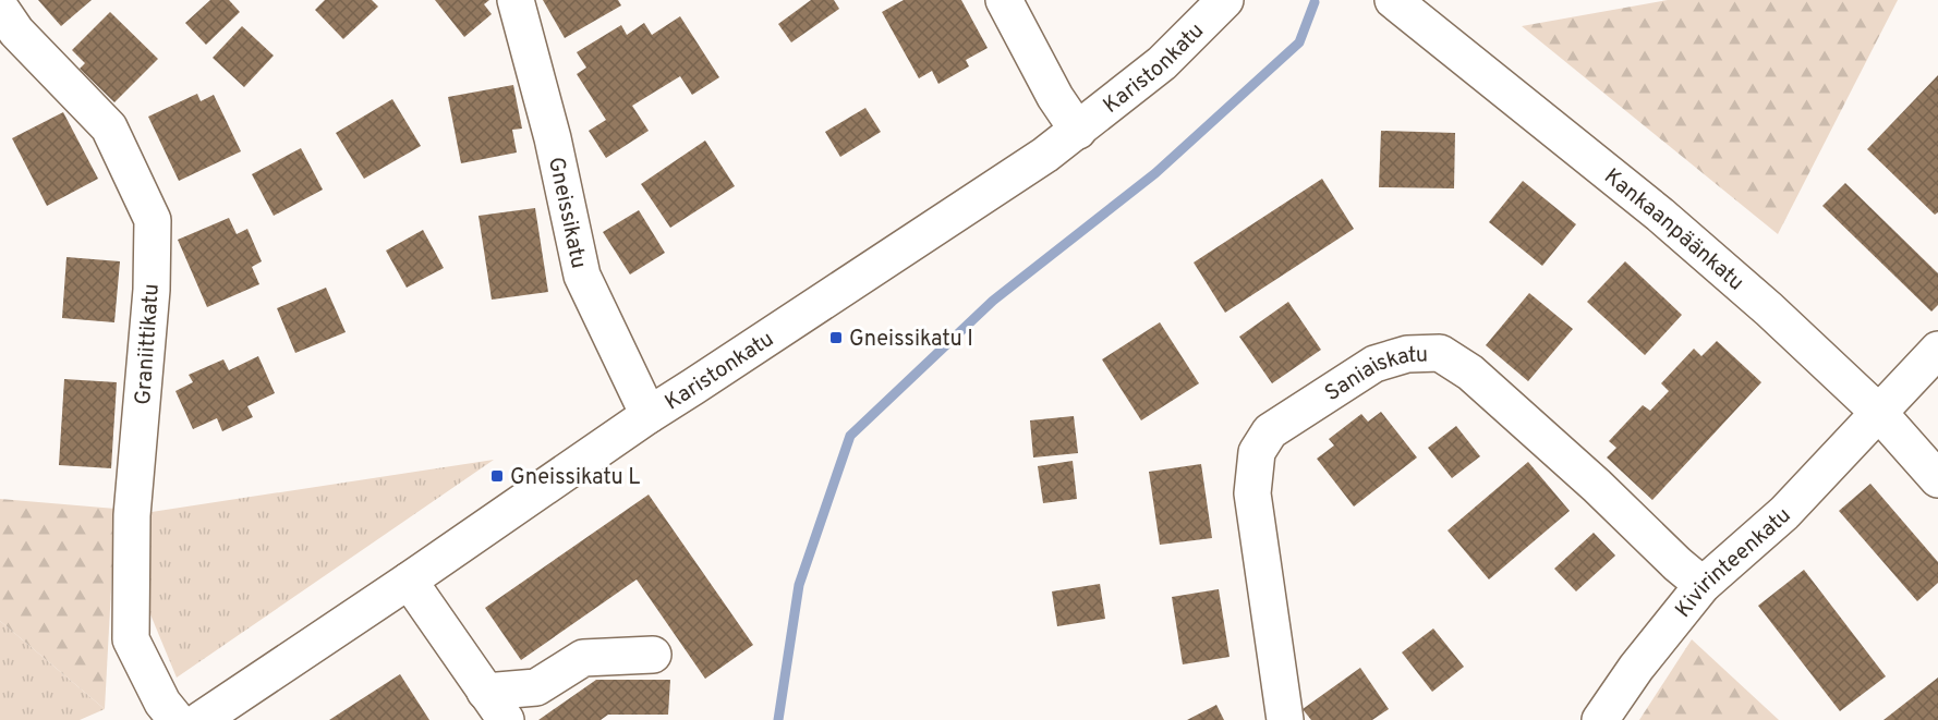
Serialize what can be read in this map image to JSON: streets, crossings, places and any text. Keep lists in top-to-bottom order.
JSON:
{
  "streets": {
    "street": [
      "Karistonkatu",
      "Gneissikatu",
      "Kankaanpäänkatu",
      "Graniittikatu",
      "Saniaiskatu",
      "Kivirinteenkatu"
    ]
  },
  "crossings": [
    ["Karistonkatu", "Gneissikatu"],
    ["Kankaanpäänkatu", "Kivirinteenkatu"],
    ["Saniaiskatu", "Kivirinteenkatu"]
  ],
  "places": {
    "transit": ["Gneissikatu I", "Gneissikatu L"]
  }
}
